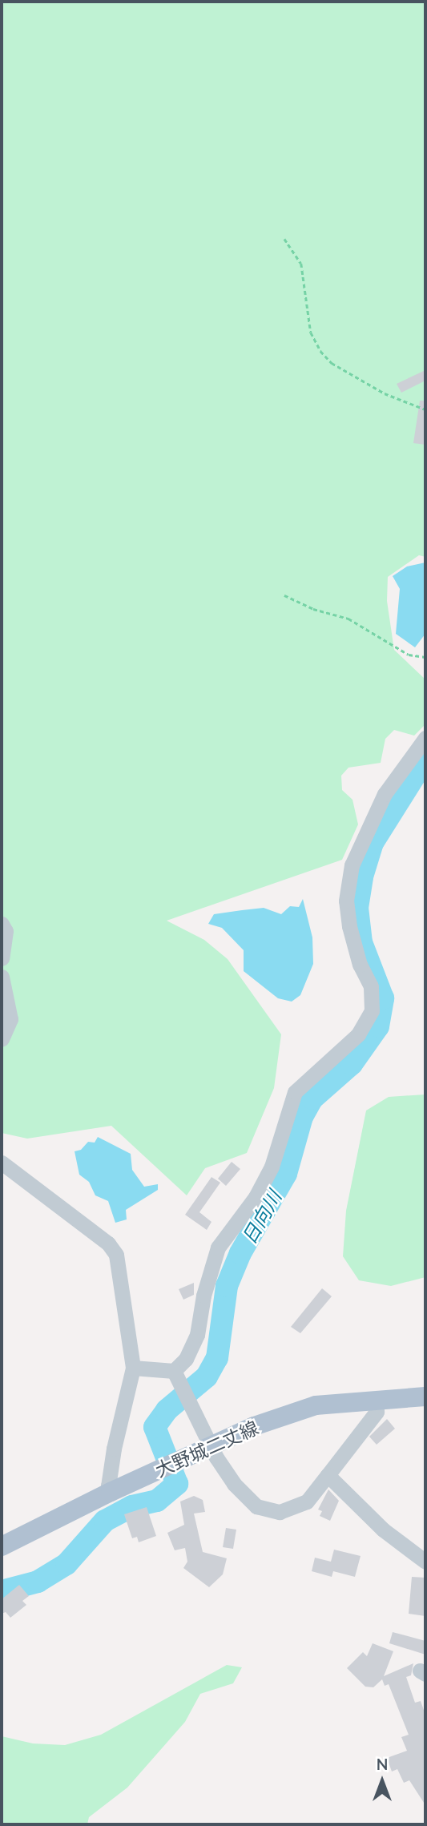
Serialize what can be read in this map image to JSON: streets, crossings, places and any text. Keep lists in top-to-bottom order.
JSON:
{
  "streets": {
    "main road": ["大野城二丈線"]
  },
  "water": ["日向川"],
  "north": "top"
}
